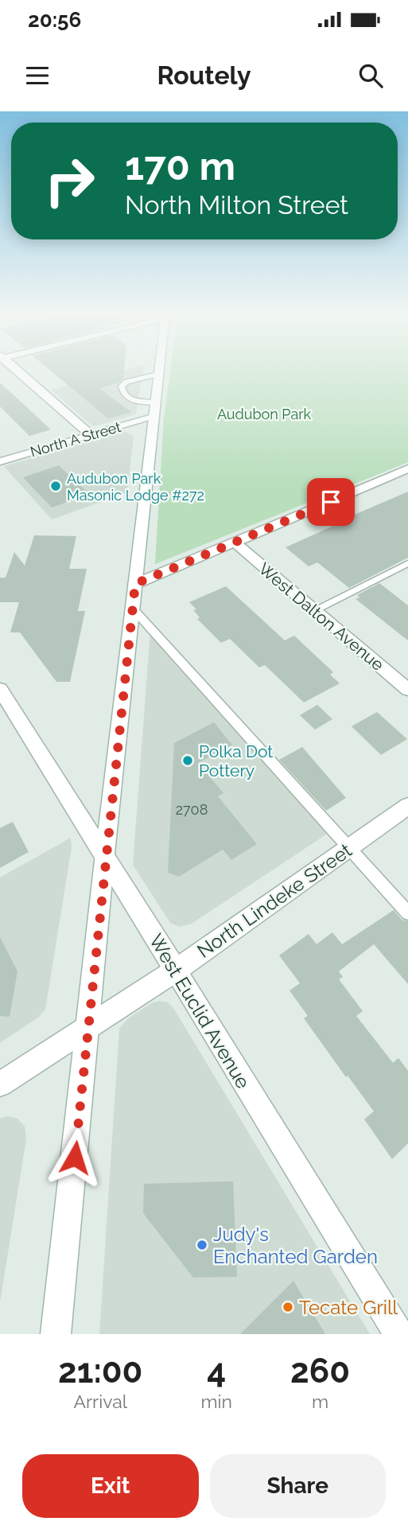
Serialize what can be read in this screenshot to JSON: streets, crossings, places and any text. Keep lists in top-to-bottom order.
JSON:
{
  "streets": {
    "street": [
      "North A Street",
      "West Dalton Avenue",
      "North Lindeke Street",
      "West Euclid Avenue"
    ]
  },
  "crossings": [
    ["North Lindeke Street", "West Euclid Avenue"]
  ],
  "parks": ["Audubon Park"],
  "places": [
    "Audubon Park Masonic Lodge #272",
    "Polka Dot Pottery",
    "Judy's Enchanted Garden",
    "Tecate Grill"
  ],
  "house_numbers": ["2708"],
  "page": {
    "status": "20:56",
    "header": "Routely",
    "turn": ["170 m", "North Milton Street"],
    "eta": [
      "21:00",
      "Arrival",
      "4",
      "min",
      "260",
      "m"
    ],
    "buttons": ["Exit", "Share"]
  }
}
